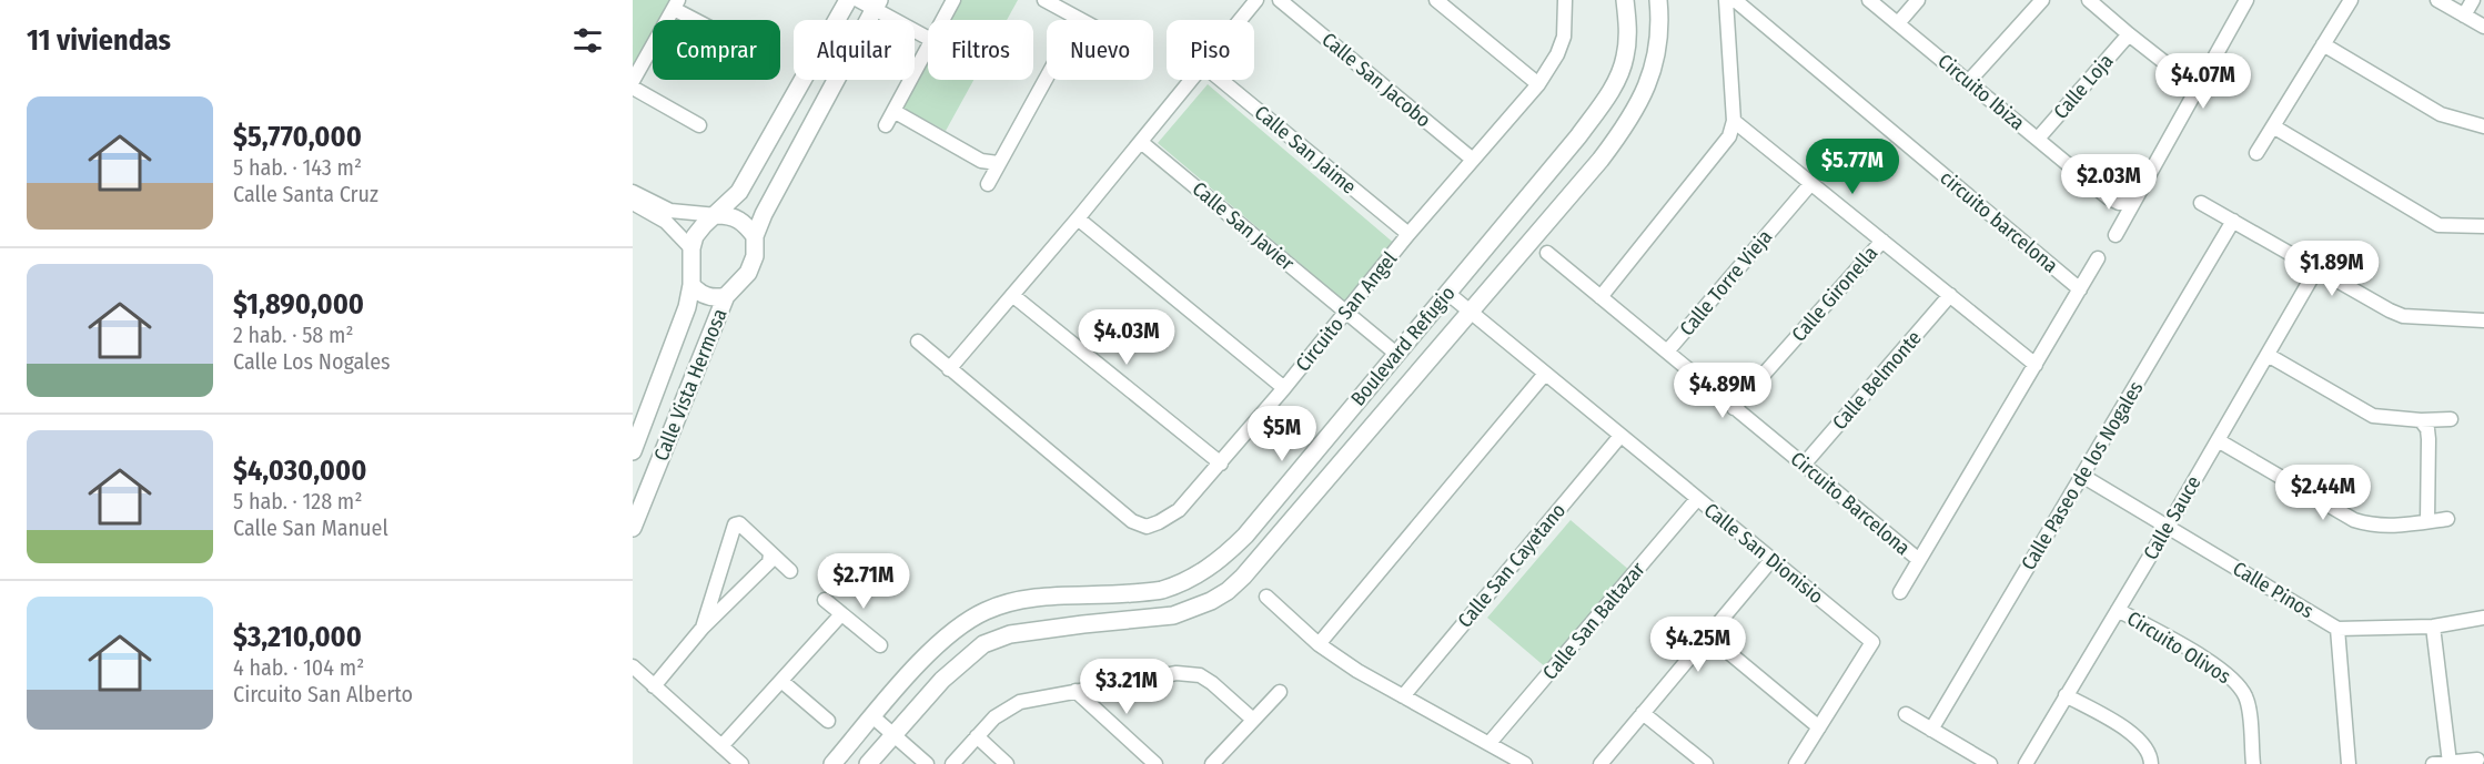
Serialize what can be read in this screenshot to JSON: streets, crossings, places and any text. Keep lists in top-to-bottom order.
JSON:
{
  "streets": {
    "street": [
      "Calle San Jacobo",
      "Calle Loja",
      "Circuito Ibiza",
      "Calle San Jaime",
      "circuito barcelona",
      "Calle San Javier",
      "Calle Torre Vieja",
      "Calle Gironella",
      "Circuito San Angel",
      "Boulevard Refugio",
      "Calle Belmonte",
      "Calle Vista Hermosa",
      "Calle Paseo de los Nogales",
      "Circuito Barcelona",
      "Calle Sauce",
      "Calle San Dionisio",
      "Calle San Cayetano",
      "Calle Pinos",
      "Calle San Baltazar",
      "Circuito Olivos"
    ]
  },
  "crossings": [
    ["Calle San Jacobo", "Circuito San Angel"],
    ["Calle Loja", "Circuito Ibiza"],
    ["Calle San Jaime", "Circuito San Angel"],
    ["circuito barcelona", "Circuito Barcelona"],
    ["Calle San Javier", "Circuito San Angel"],
    ["Calle San Javier", "Boulevard Refugio"],
    ["Calle Torre Vieja", "Circuito Barcelona"],
    ["Calle Gironella", "Circuito Barcelona"],
    ["Boulevard Refugio", "Calle San Dionisio"],
    ["Calle Belmonte", "Circuito Barcelona"],
    ["Calle Paseo de los Nogales", "Calle Pinos"],
    ["Calle Sauce", "Calle Pinos"],
    ["Calle Sauce", "Circuito Olivos"],
    ["Calle San Dionisio", "Calle San Cayetano"],
    ["Calle San Dionisio", "Calle San Baltazar"]
  ],
  "page": {
    "heading": "11 viviendas",
    "chip": [
      "Comprar",
      "Alquilar",
      "Filtros",
      "Nuevo",
      "Piso"
    ],
    "price": [
      "$4.07M",
      "$5.77M",
      "$2.03M",
      "$1.89M",
      "$4.03M",
      "$4.89M",
      "$5M",
      "$2.44M",
      "$2.71M",
      "$4.25M",
      "$3.21M"
    ],
    "list": [
      {
        "name": "$5,770,000",
        "note": "5 hab. · 143 m² · Calle Santa Cruz"
      },
      {
        "name": "$1,890,000",
        "note": "2 hab. · 58 m² · Calle Los Nogales"
      },
      {
        "name": "$4,030,000",
        "note": "5 hab. · 128 m² · Calle San Manuel"
      },
      {
        "name": "$3,210,000",
        "note": "4 hab. · 104 m² · Circuito San Alberto"
      }
    ]
  }
}
